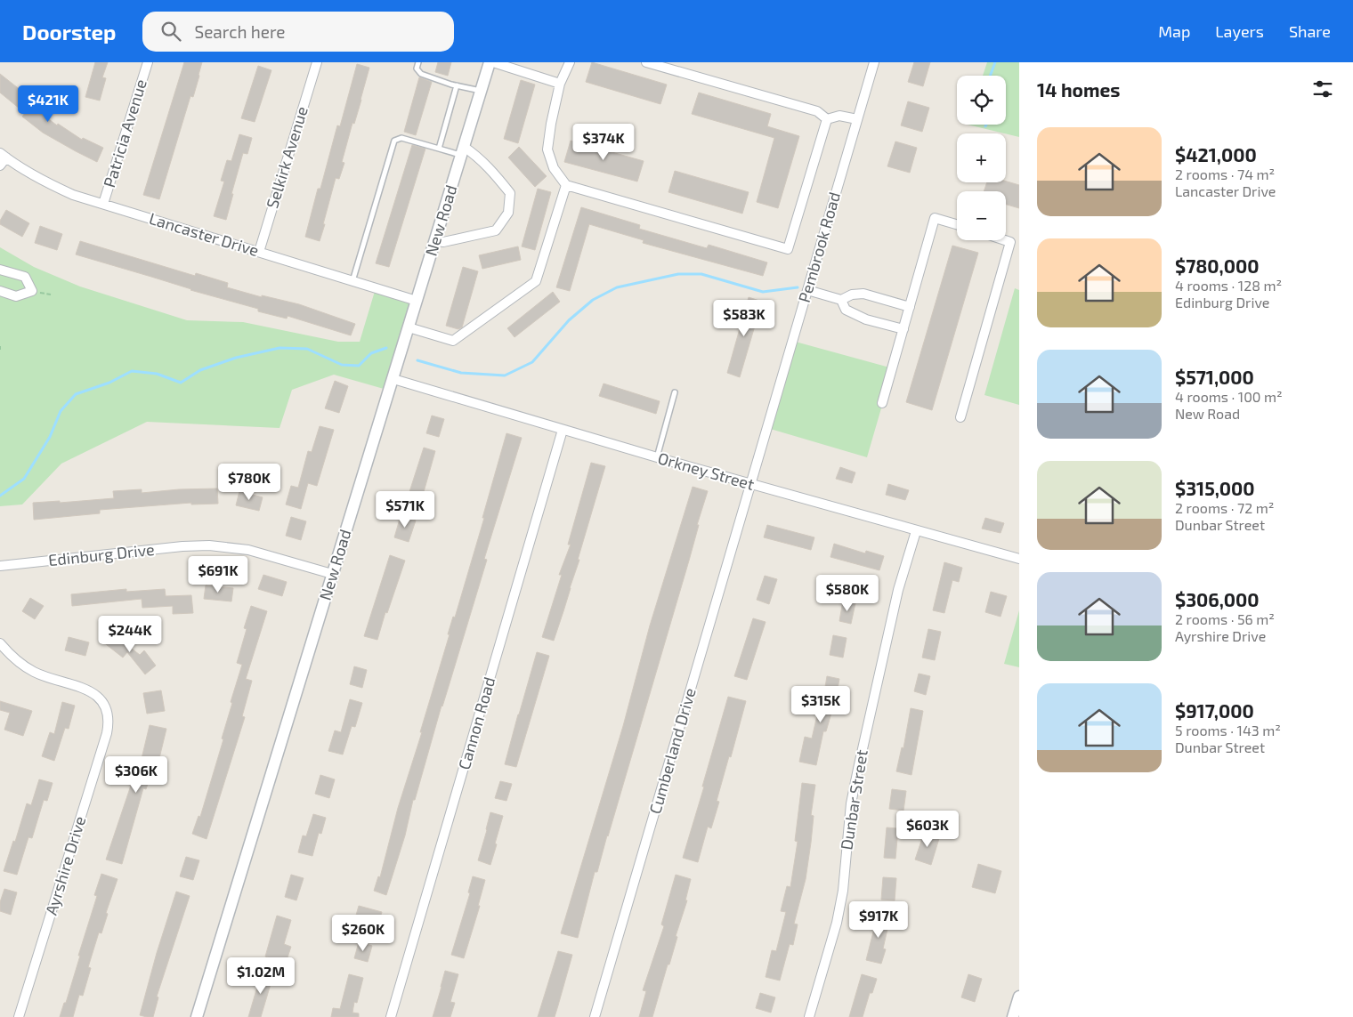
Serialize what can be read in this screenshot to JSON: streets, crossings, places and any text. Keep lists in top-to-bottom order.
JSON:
{
  "streets": {
    "street": [
      "Patricia Avenue",
      "Selkirk Avenue",
      "New Road",
      "Lancaster Drive",
      "Pembrook Road",
      "Orkney Street",
      "Edinburg Drive",
      "Cannon Road",
      "Cumberland Drive",
      "Dunbar Street",
      "Ayrshire Drive"
    ]
  },
  "crossings": [
    ["Patricia Avenue", "Lancaster Drive"],
    ["Selkirk Avenue", "Lancaster Drive"],
    ["New Road", "Lancaster Drive"],
    ["New Road", "Orkney Street"],
    ["New Road", "Edinburg Drive"],
    ["Pembrook Road", "Orkney Street"],
    ["Pembrook Road", "Cumberland Drive"],
    ["Orkney Street", "Cannon Road"],
    ["Orkney Street", "Cumberland Drive"],
    ["Orkney Street", "Dunbar Street"]
  ],
  "page": {
    "header": "Doorstep",
    "search": "Search here",
    "nav": ["Map", "Layers", "Share"],
    "heading": "14 homes",
    "map_buttons": ["+", "−"],
    "price": [
      "$421K",
      "$374K",
      "$583K",
      "$780K",
      "$571K",
      "$691K",
      "$580K",
      "$244K",
      "$315K",
      "$306K",
      "$603K",
      "$917K",
      "$260K",
      "$1.02M"
    ],
    "list": [
      {
        "name": "$421,000",
        "note": "2 rooms · 74 m² · Lancaster Drive"
      },
      {
        "name": "$780,000",
        "note": "4 rooms · 128 m² · Edinburg Drive"
      },
      {
        "name": "$571,000",
        "note": "4 rooms · 100 m² · New Road"
      },
      {
        "name": "$315,000",
        "note": "2 rooms · 72 m² · Dunbar Street"
      },
      {
        "name": "$306,000",
        "note": "2 rooms · 56 m² · Ayrshire Drive"
      },
      {
        "name": "$917,000",
        "note": "5 rooms · 143 m² · Dunbar Street"
      }
    ]
  }
}
